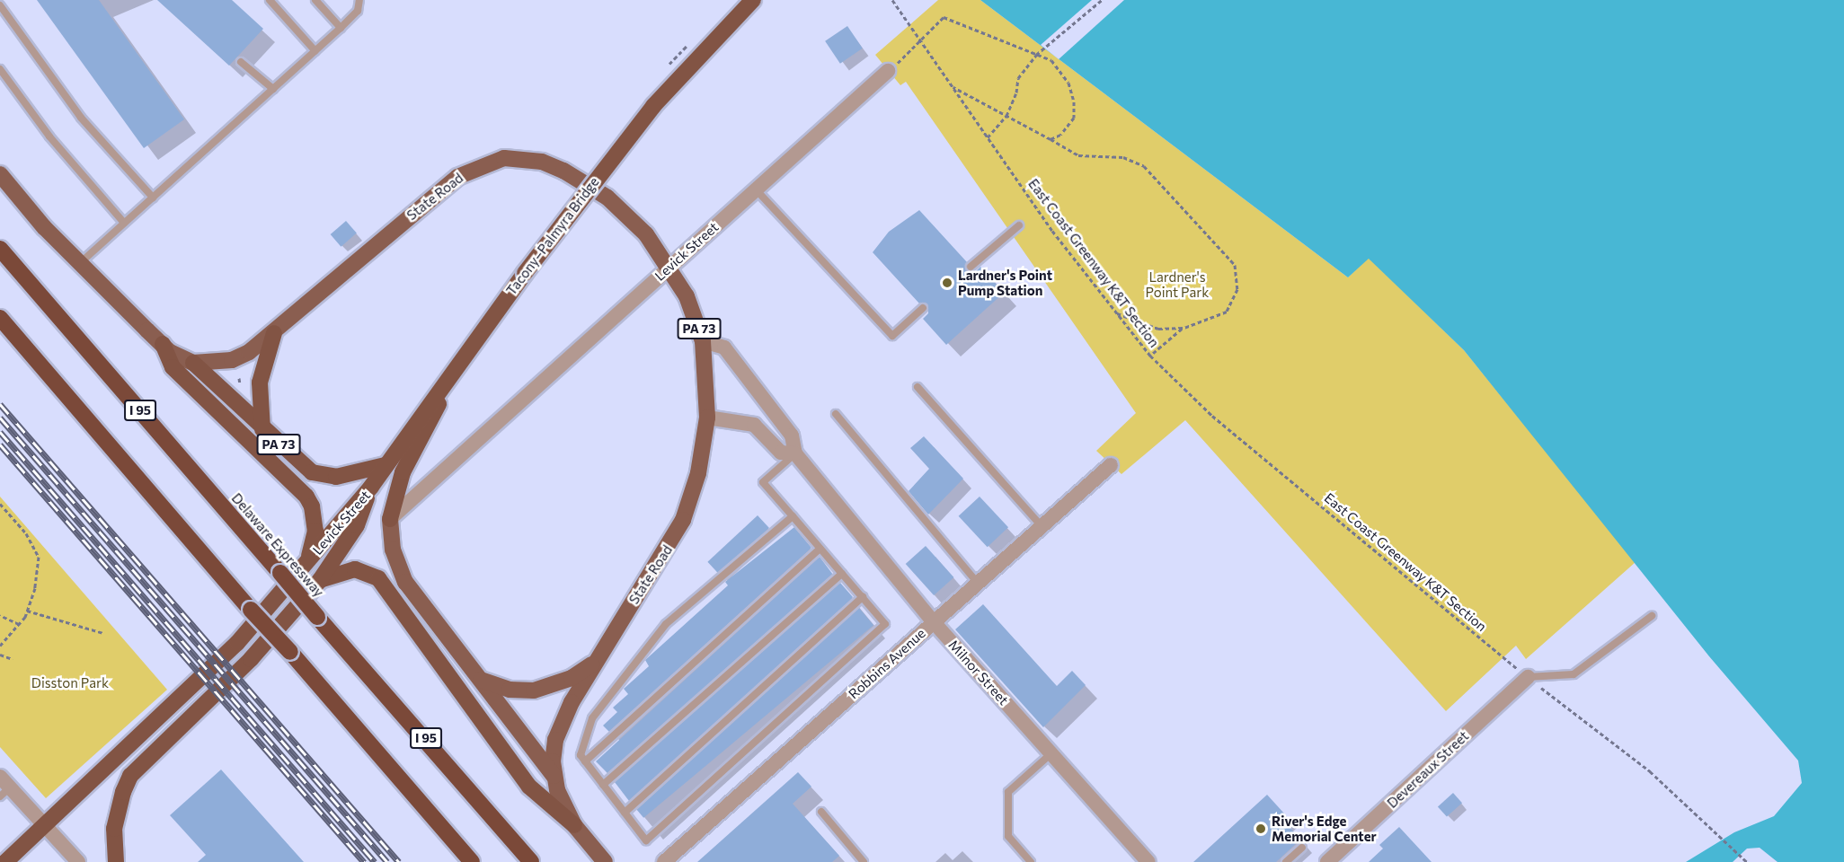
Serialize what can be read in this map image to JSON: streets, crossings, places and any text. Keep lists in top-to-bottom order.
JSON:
{
  "streets": {
    "highway": [
      "Tacony–Palmyra Bridge",
      "Levick Street",
      "PA 73",
      "I 95",
      "Delaware Expressway"
    ],
    "main road": ["State Road"],
    "street": ["Robbins Avenue", "Milnor Street", "Devereaux Street"],
    "path": ["East Coast Greenway K&T Section"]
  },
  "crossings": [
    ["State Road", "Levick Street"],
    ["State Road", "PA 73"],
    ["State Road", "Milnor Street"],
    ["Tacony–Palmyra Bridge", "Levick Street"],
    ["Tacony–Palmyra Bridge", "PA 73"],
    ["East Coast Greenway K&T Section", "Devereaux Street"],
    ["Robbins Avenue", "Milnor Street"]
  ],
  "parks": ["Lardner's Point Park", "Disston Park"],
  "places": ["Lardner's Point Pump Station", "River's Edge Memorial Center"]
}
